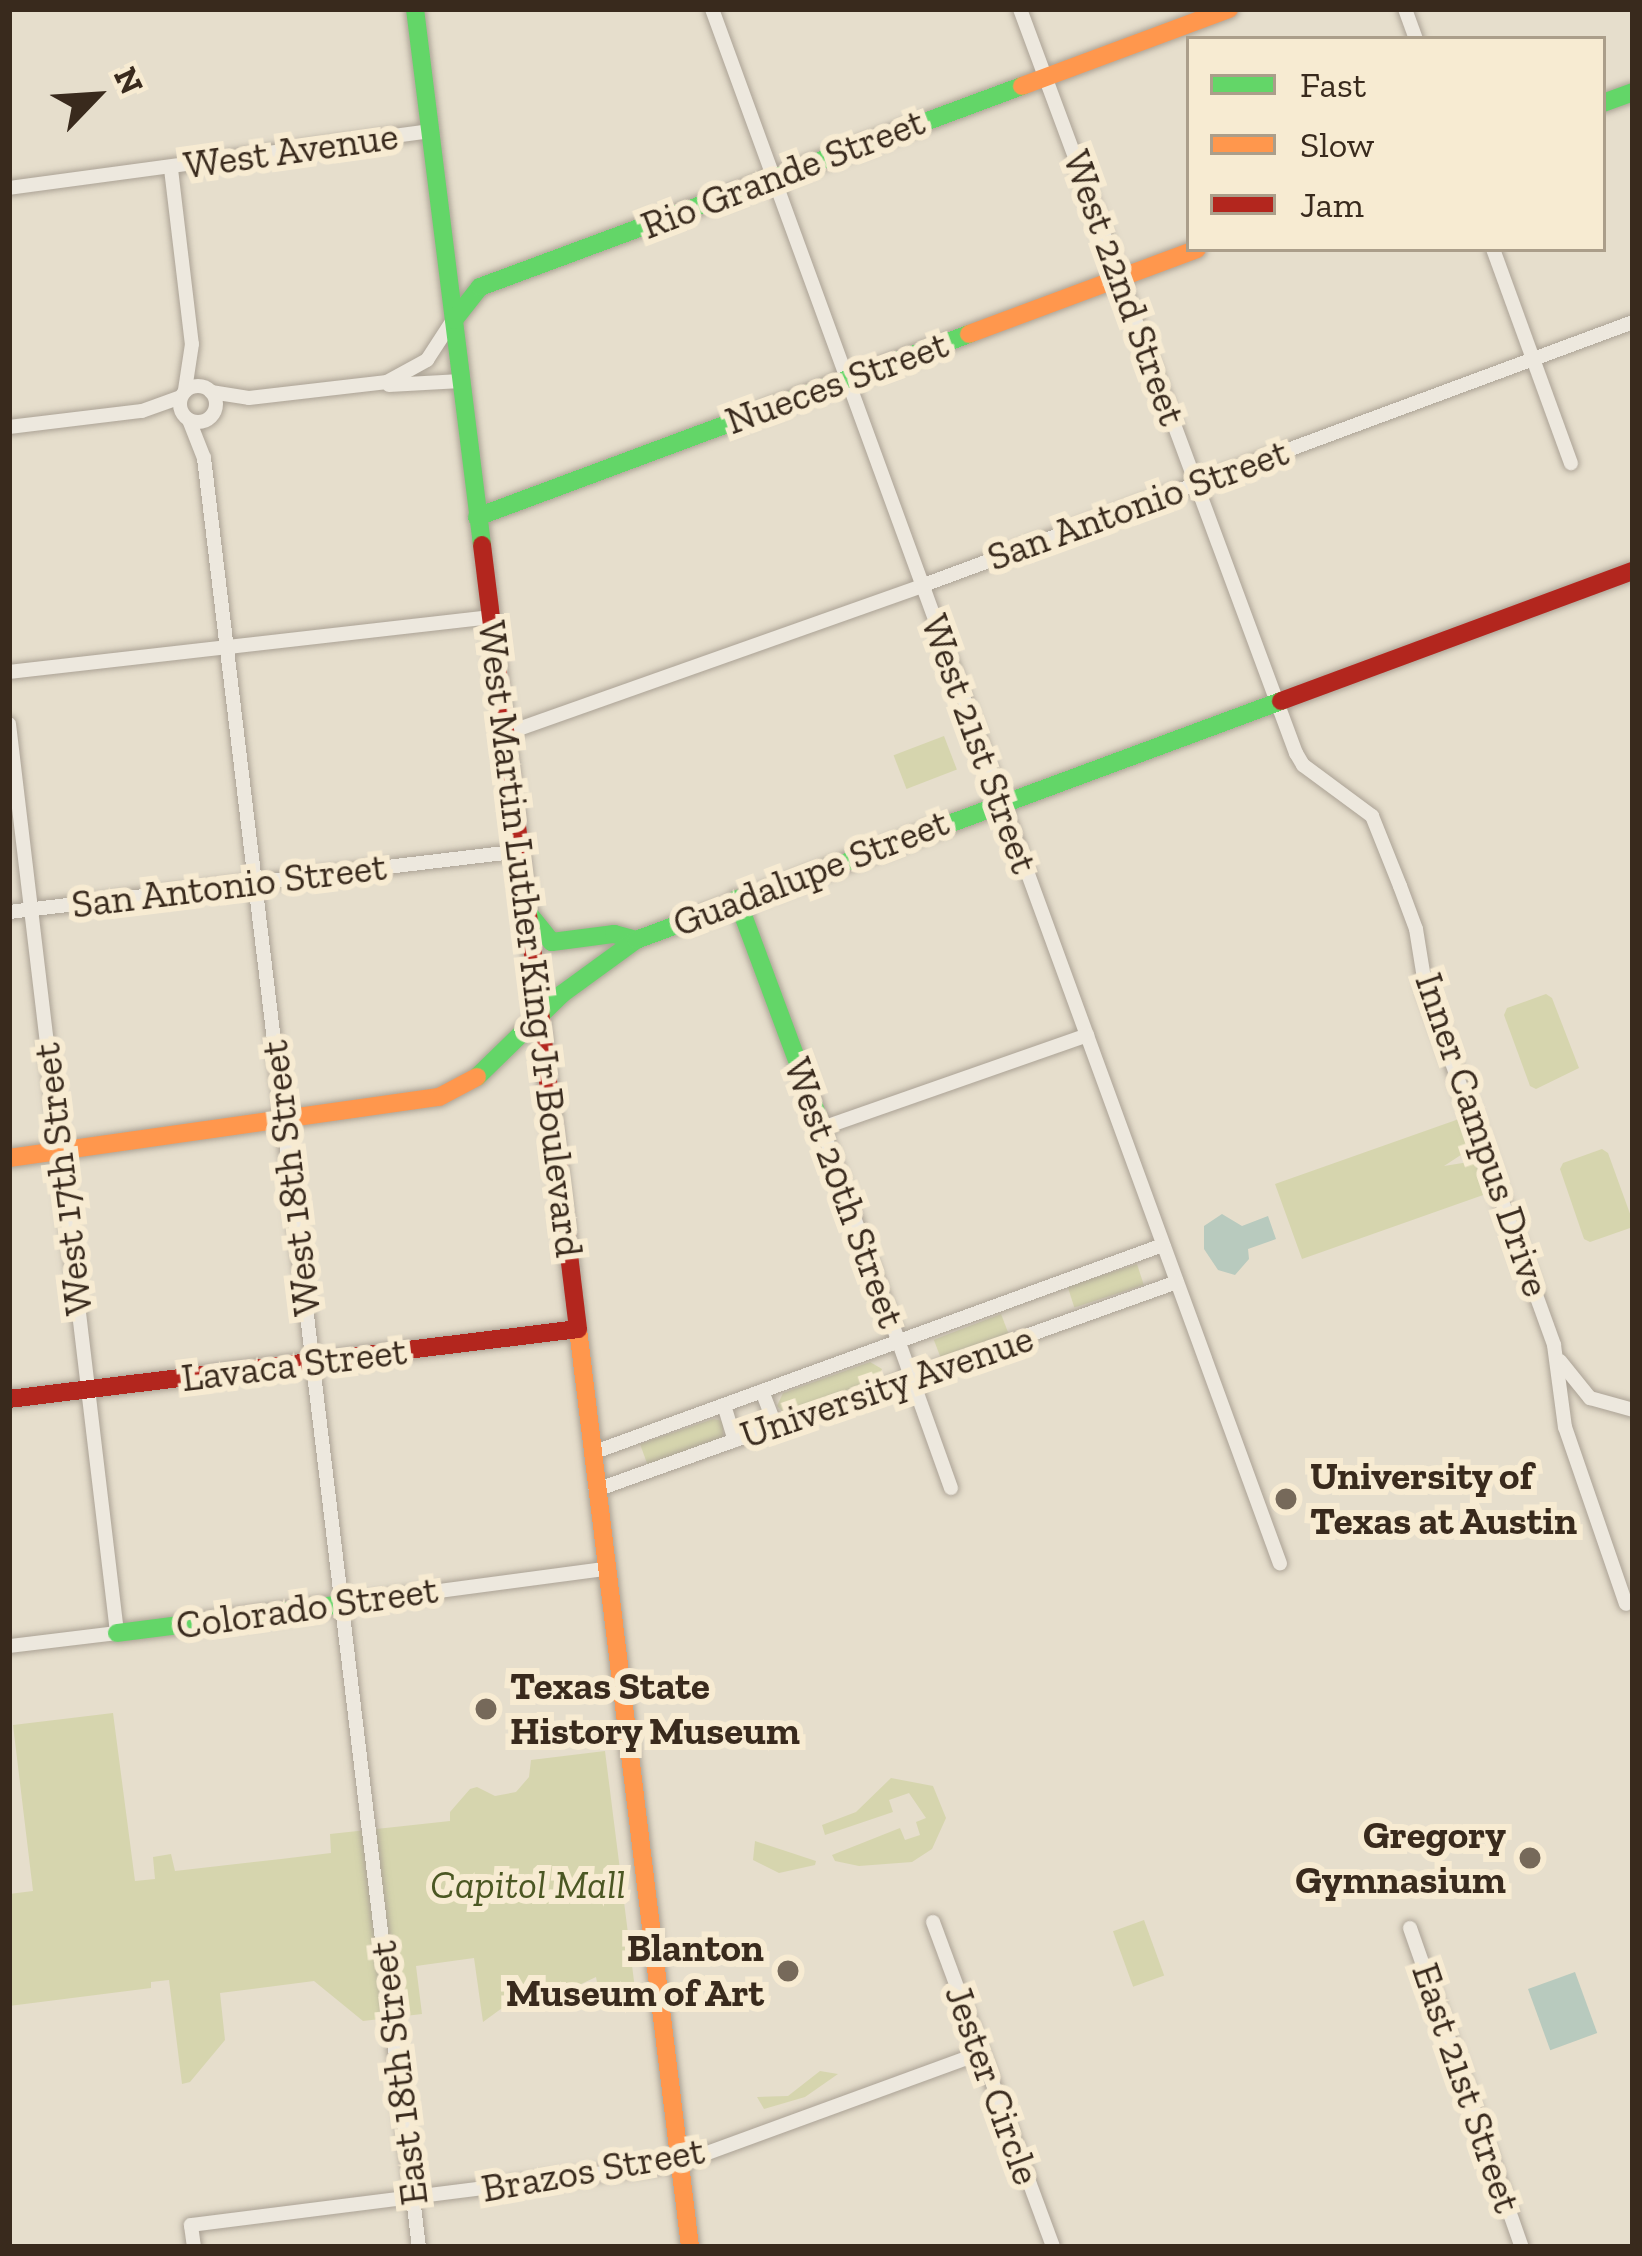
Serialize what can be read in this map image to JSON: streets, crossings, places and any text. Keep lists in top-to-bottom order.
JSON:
{
  "streets": {
    "main road": [
      "Rio Grande Street",
      "Nueces Street",
      "Guadalupe Street",
      "West Martin Luther King Jr Boulevard",
      "West 20th Street",
      "Lavaca Street",
      "Colorado Street"
    ],
    "street": [
      "West Avenue",
      "West 22nd Street",
      "San Antonio Street",
      "West 21st Street",
      "Inner Campus Drive",
      "West 18th Street",
      "West 17th Street",
      "University Avenue",
      "East 18th Street",
      "Jester Circle",
      "East 21st Street",
      "Brazos Street"
    ]
  },
  "crossings": [
    ["West Avenue", "West Martin Luther King Jr Boulevard"],
    ["Rio Grande Street", "West 22nd Street"],
    ["Rio Grande Street", "West 21st Street"],
    ["Rio Grande Street", "West Martin Luther King Jr Boulevard"],
    ["Rio Grande Street", "West 18th Street"],
    ["West 22nd Street", "Nueces Street"],
    ["West 22nd Street", "San Antonio Street"],
    ["West 22nd Street", "Guadalupe Street"],
    ["West 22nd Street", "Inner Campus Drive"],
    ["Nueces Street", "West 21st Street"],
    ["Nueces Street", "West Martin Luther King Jr Boulevard"],
    ["San Antonio Street", "West 21st Street"],
    ["San Antonio Street", "West Martin Luther King Jr Boulevard"],
    ["San Antonio Street", "West 18th Street"],
    ["San Antonio Street", "West 17th Street"],
    ["West 21st Street", "Guadalupe Street"],
    ["West 21st Street", "University Avenue"],
    ["Guadalupe Street", "West Martin Luther King Jr Boulevard"],
    ["Guadalupe Street", "Inner Campus Drive"],
    ["Guadalupe Street", "West 18th Street"],
    ["Guadalupe Street", "West 17th Street"],
    ["Guadalupe Street", "West 20th Street"],
    ["West Martin Luther King Jr Boulevard", "Lavaca Street"],
    ["West Martin Luther King Jr Boulevard", "University Avenue"],
    ["West Martin Luther King Jr Boulevard", "Colorado Street"],
    ["West Martin Luther King Jr Boulevard", "Brazos Street"],
    ["West 18th Street", "Lavaca Street"],
    ["West 18th Street", "Colorado Street"],
    ["West 18th Street", "East 18th Street"],
    ["West 17th Street", "Lavaca Street"],
    ["West 17th Street", "Colorado Street"],
    ["West 20th Street", "University Avenue"],
    ["East 18th Street", "Brazos Street"],
    ["Jester Circle", "Brazos Street"]
  ],
  "parks": ["Capitol Mall"],
  "places": [
    "University of Texas at Austin",
    "Texas State History Museum",
    "Gregory Gymnasium",
    "Blanton Museum of Art"
  ],
  "legend": ["Fast", "Slow", "Jam"],
  "north": "top right"
}
